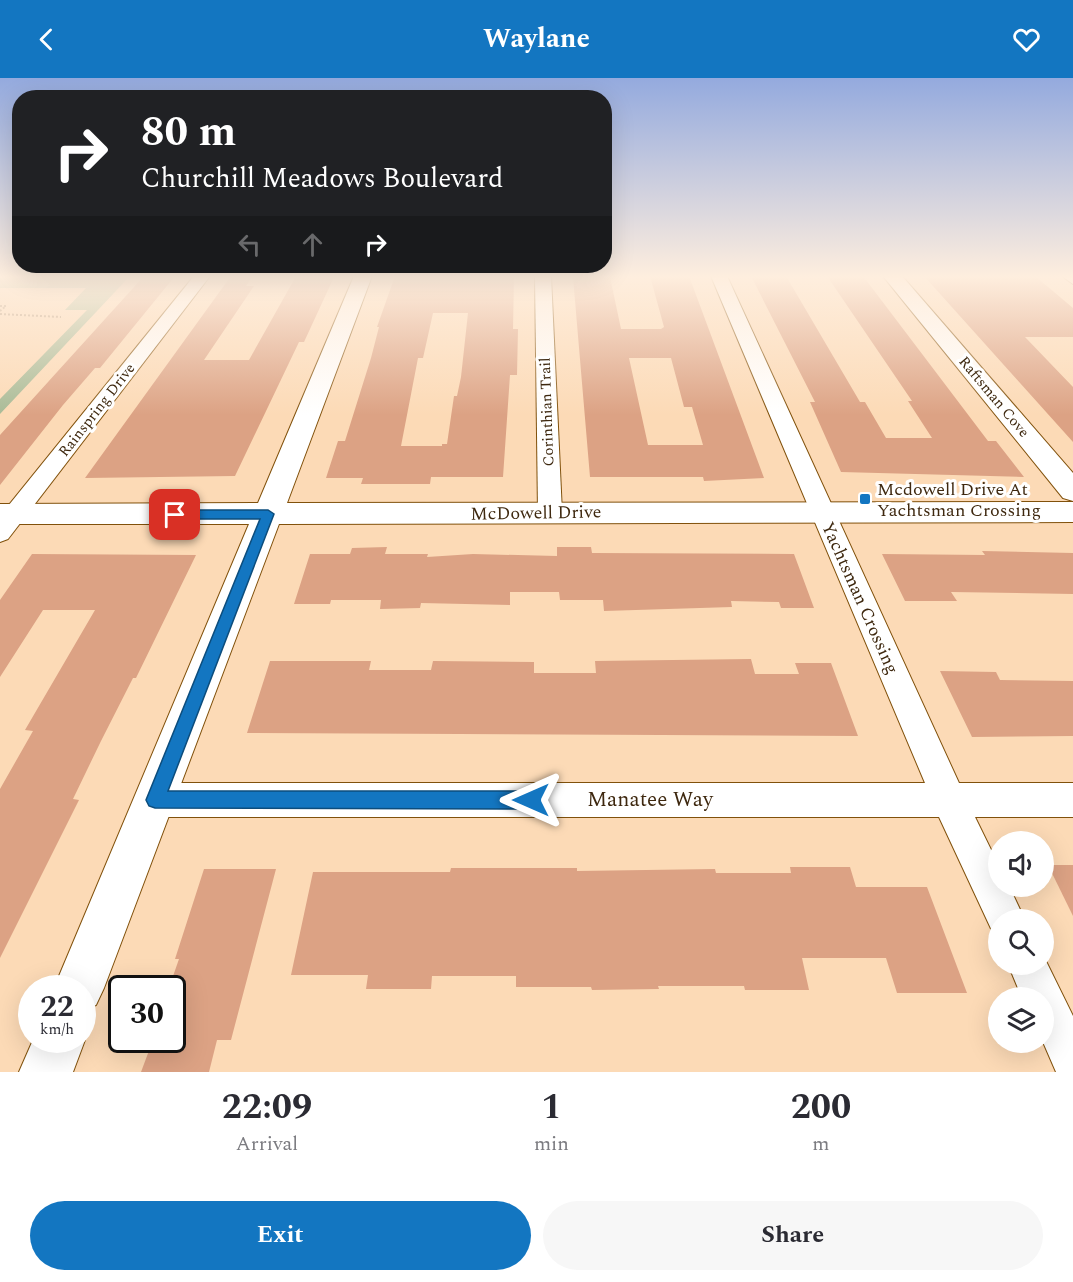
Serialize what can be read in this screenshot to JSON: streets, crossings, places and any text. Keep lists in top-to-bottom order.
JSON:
{
  "streets": {
    "street": [
      "Raftsman Cove",
      "Rainspring Drive",
      "Corinthian Trail",
      "McDowell Drive",
      "Yachtsman Crossing",
      "Manatee Way"
    ]
  },
  "crossings": [
    ["Rainspring Drive", "McDowell Drive"],
    ["Corinthian Trail", "McDowell Drive"],
    ["McDowell Drive", "Yachtsman Crossing"],
    ["Yachtsman Crossing", "Manatee Way"]
  ],
  "places": {
    "transit": ["Mcdowell Drive At Yachtsman Crossing"]
  },
  "page": {
    "header": "Waylane",
    "turn": ["80 m", "Churchill Meadows Boulevard"],
    "speed": "22 km/h",
    "limit": "30",
    "eta": [
      "22:09",
      "Arrival",
      "1",
      "min",
      "200",
      "m"
    ],
    "buttons": ["Exit", "Share"]
  }
}
